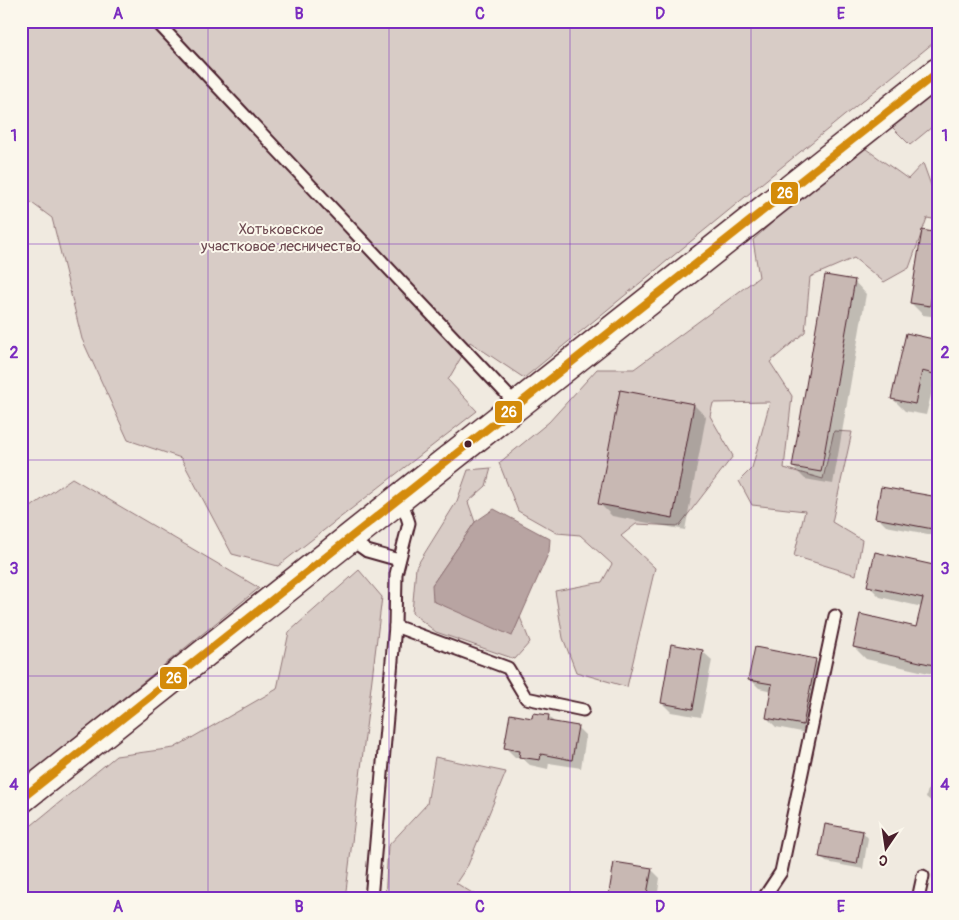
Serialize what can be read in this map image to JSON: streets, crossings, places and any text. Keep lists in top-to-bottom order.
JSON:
{
  "parks": ["Хотьковское участковое лесничество"],
  "lines": ["transit line 26"],
  "north": "bottom",
  "grid": {
    "columns": [
      "A",
      "B",
      "C",
      "D",
      "E"
    ],
    "rows": [
      "1",
      "2",
      "3",
      "4"
    ]
  }
}
